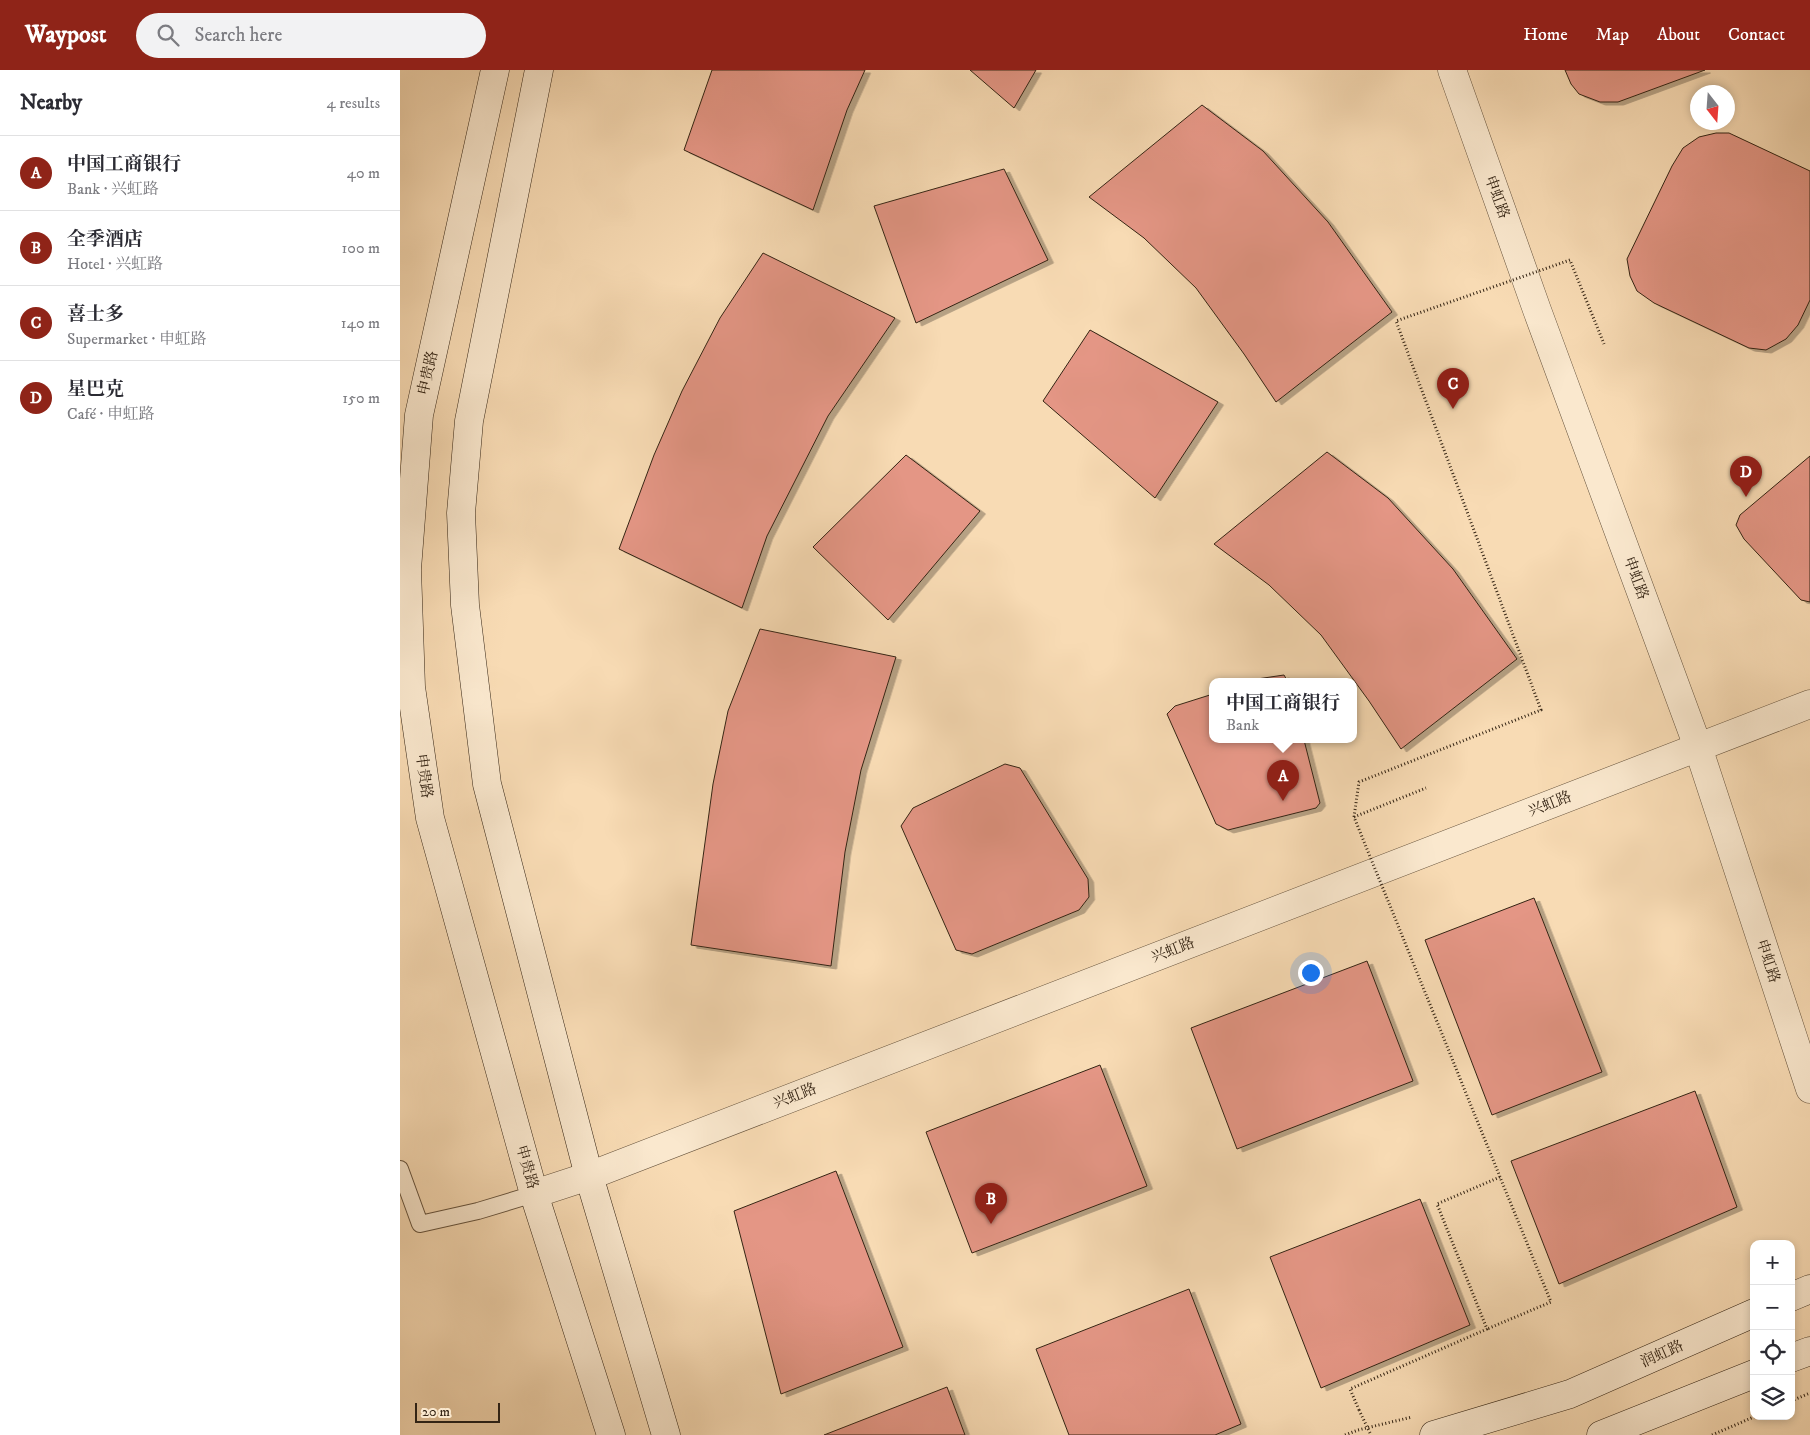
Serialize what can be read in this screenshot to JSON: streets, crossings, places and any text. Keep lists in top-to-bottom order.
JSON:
{
  "streets": {
    "main road": [
      "申虹路",
      "申贵路",
      "兴虹路",
      "润虹路"
    ]
  },
  "crossings": [
    ["申虹路", "兴虹路"],
    ["申贵路", "兴虹路"]
  ],
  "scale_bar": "20 m",
  "north": "bottom",
  "page": {
    "header": "Waypost",
    "search": "Search here",
    "nav": [
      "Home",
      "Map",
      "About",
      "Contact"
    ],
    "heading": ["Nearby", "4 results"],
    "list": [
      {
        "mark": "A",
        "name": "中国工商银行",
        "note": "Bank · 兴虹路",
        "value": "40 m"
      },
      {
        "mark": "B",
        "name": "全季酒店",
        "note": "Hotel · 兴虹路",
        "value": "100 m"
      },
      {
        "mark": "C",
        "name": "喜士多",
        "note": "Supermarket · 申虹路",
        "value": "140 m"
      },
      {
        "mark": "D",
        "name": "星巴克",
        "note": "Café · 申虹路",
        "value": "150 m"
      }
    ],
    "pins": [
      "C",
      "D",
      "A",
      "B"
    ],
    "popup": ["中国工商银行", "Bank"],
    "map_buttons": ["+", "−"],
    "scale": "20 m"
  }
}
